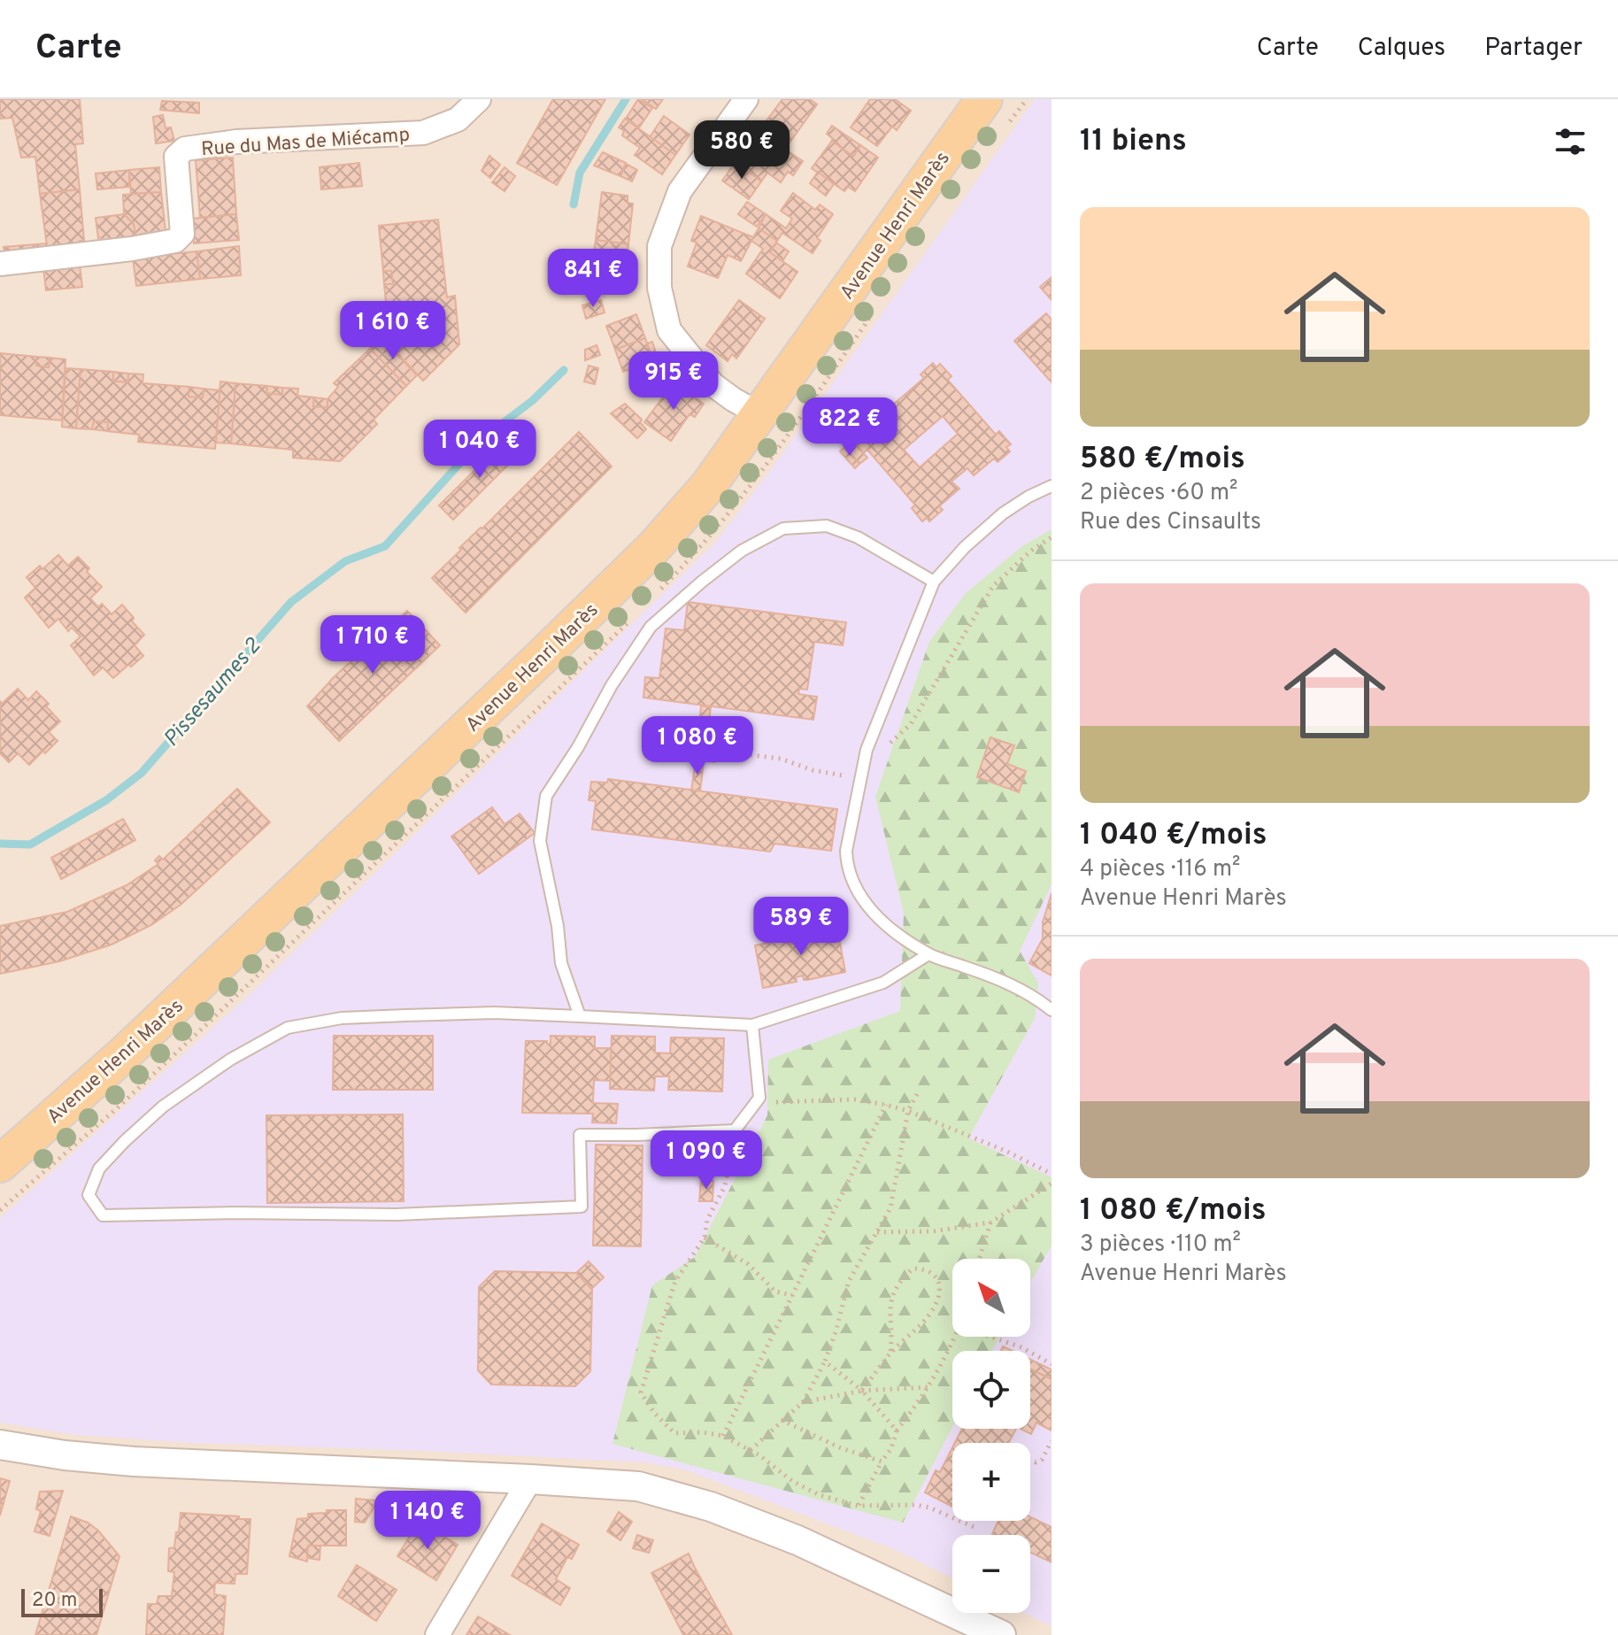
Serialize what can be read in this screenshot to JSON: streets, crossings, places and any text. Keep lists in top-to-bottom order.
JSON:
{
  "streets": {
    "main road": ["Avenue Henri Marès"],
    "street": ["Rue du Mas de Miécamp"]
  },
  "water": ["Pissesaumes 2"],
  "scale_bar": "20 m",
  "north": "top left",
  "page": {
    "header": "Carte",
    "nav": ["Carte", "Calques", "Partager"],
    "heading": "11 biens",
    "price": [
      "580 €",
      "841 €",
      "1 610 €",
      "915 €",
      "822 €",
      "1 040 €",
      "1 710 €",
      "1 080 €",
      "589 €",
      "1 090 €",
      "1 140 €"
    ],
    "list": [
      {
        "name": "580 €/mois",
        "note": "2 pièces · 60 m² · Rue des Cinsaults"
      },
      {
        "name": "1 040 €/mois",
        "note": "4 pièces · 116 m² · Avenue Henri Marès"
      },
      {
        "name": "1 080 €/mois",
        "note": "3 pièces · 110 m² · Avenue Henri Marès"
      }
    ],
    "map_buttons": ["+", "−"],
    "scale": "20 m"
  }
}
